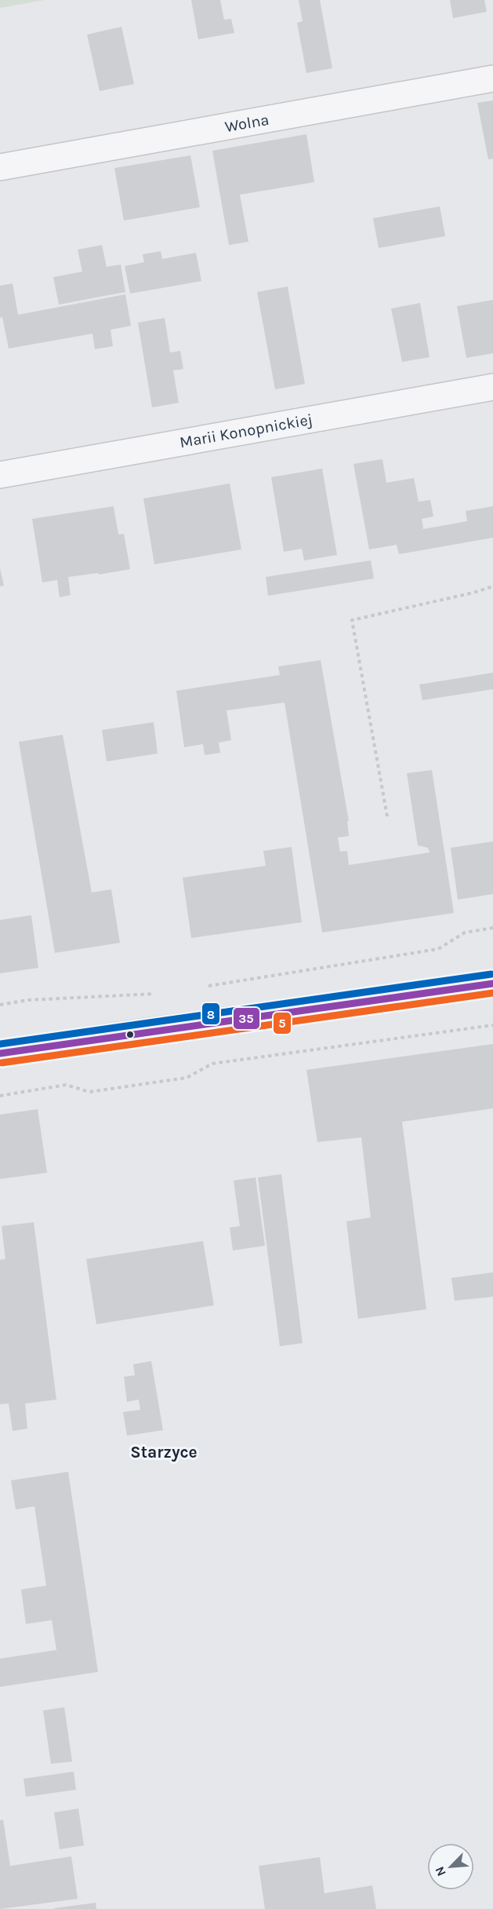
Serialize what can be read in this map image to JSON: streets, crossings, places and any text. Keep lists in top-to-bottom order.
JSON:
{
  "streets": {
    "street": ["Wolna", "Marii Konopnickiej"]
  },
  "districts": ["Starzyce"],
  "lines": ["transit line 8", "transit line 35", "transit line 5"],
  "north": "bottom left"
}
